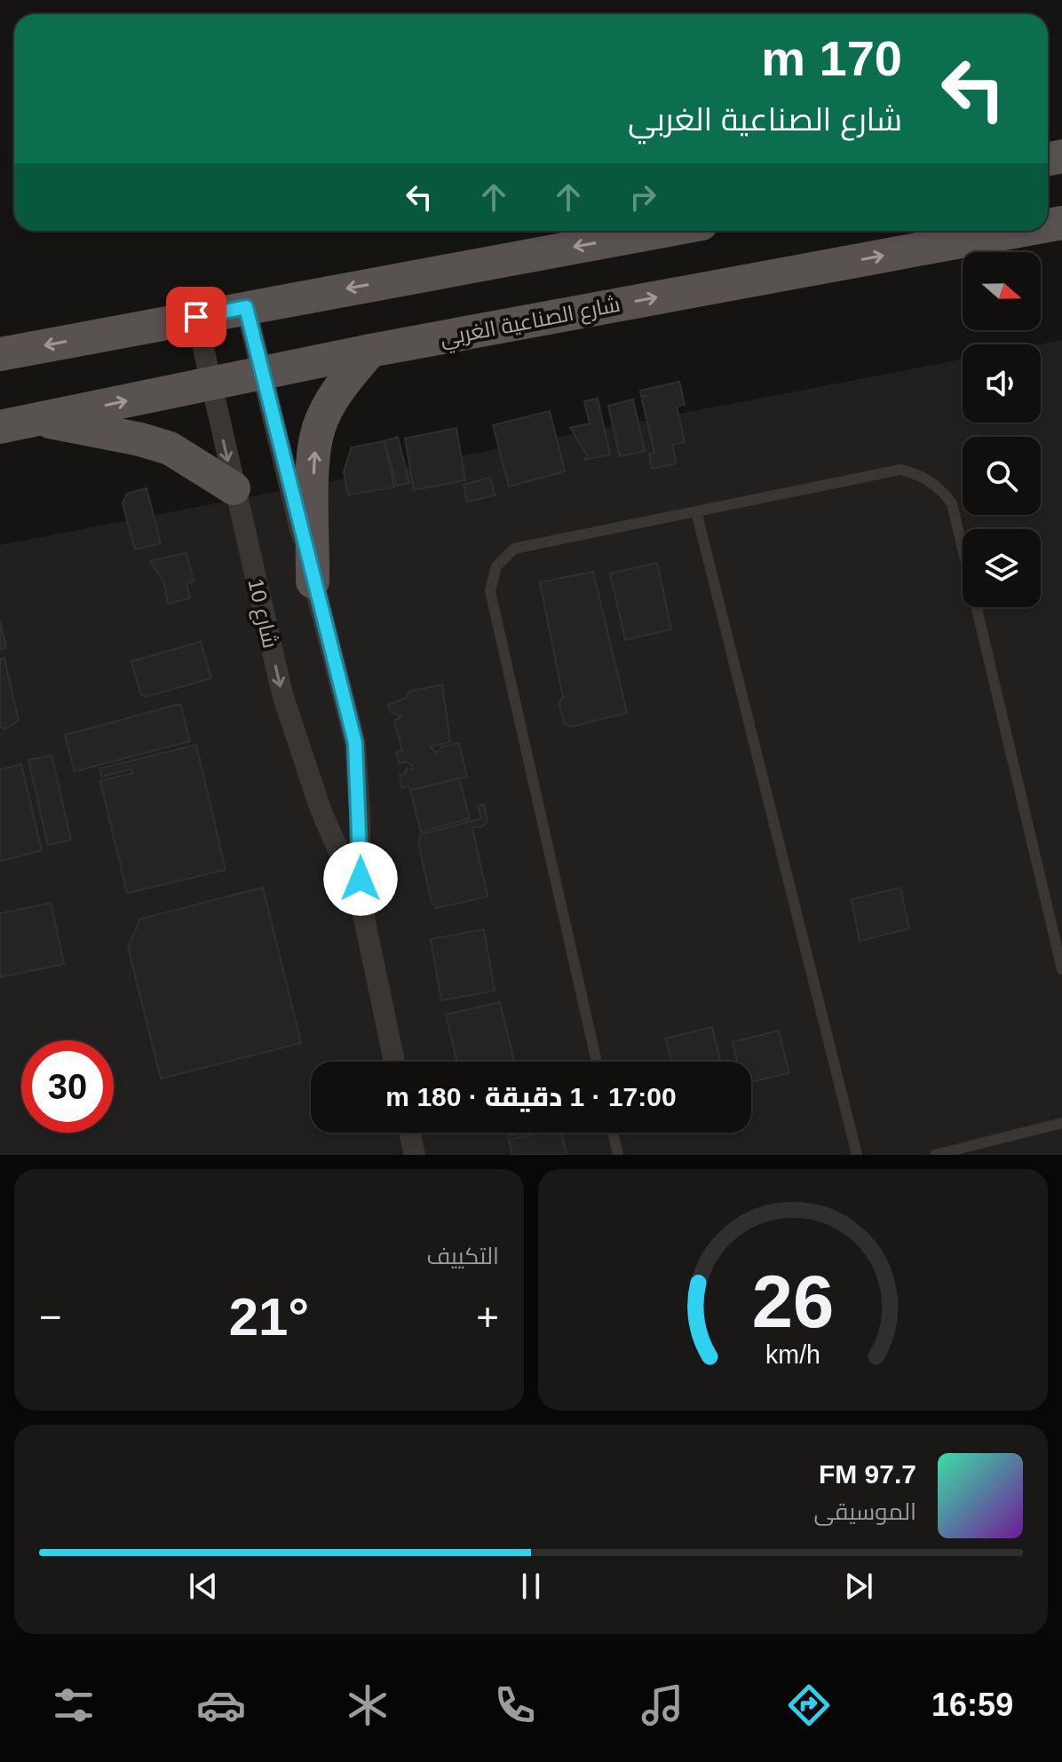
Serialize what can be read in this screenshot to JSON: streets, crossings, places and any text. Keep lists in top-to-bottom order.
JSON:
{
  "streets": {
    "main road": ["شارع الصناعية الغربي"],
    "street": ["شارع 10"]
  },
  "crossings": [
    ["شارع الصناعية الغربي", "شارع 10"]
  ],
  "north": "right",
  "page": {
    "turn": ["170 m", "شارع الصناعية الغربي"],
    "limit": "30",
    "trip": "17:00 · 1 دقيقة · 180 m",
    "tile": "التكييف",
    "heat": ["−", "21°", "+"],
    "song": ["97.7 FM", "الموسيقى"],
    "tabs": "16:59",
    "gauge": ["26", "km/h"]
  }
}
